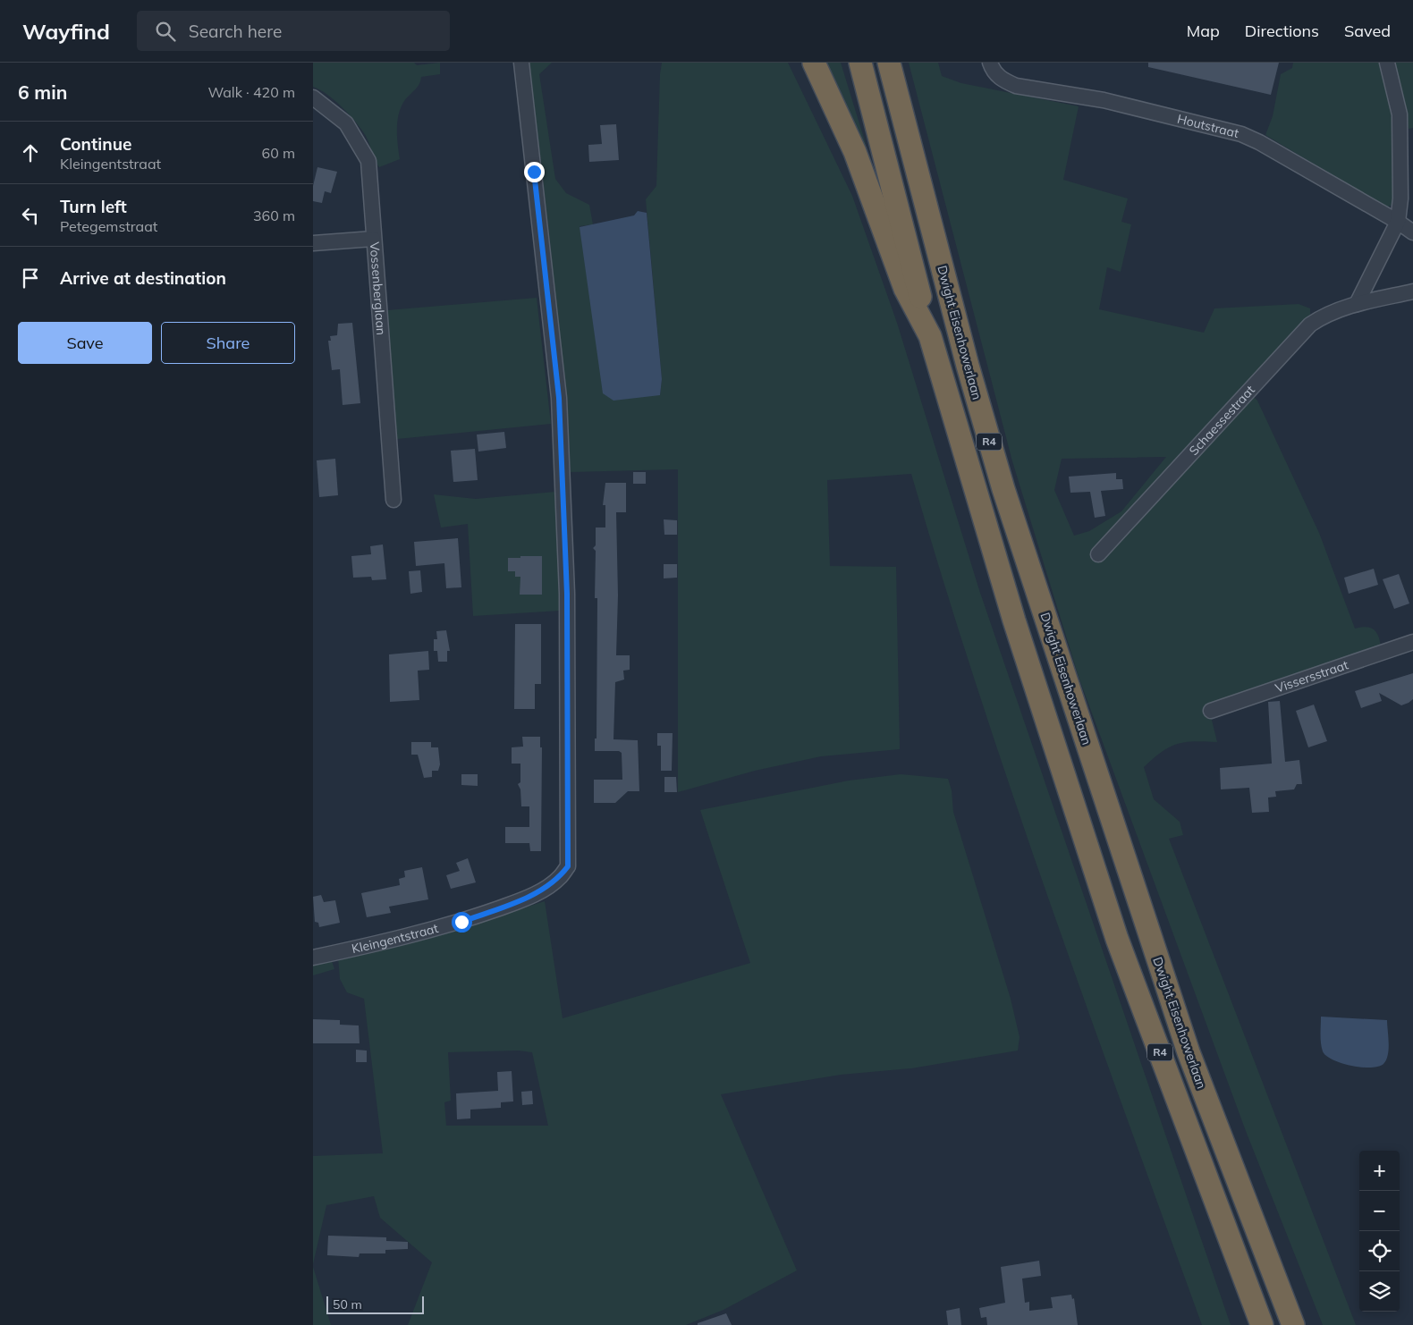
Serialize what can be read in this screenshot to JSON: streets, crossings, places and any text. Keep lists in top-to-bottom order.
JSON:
{
  "streets": {
    "highway": ["Dwight Eisenhowerlaan", "R4"],
    "street": [
      "Houtstraat",
      "Vossenberglaan",
      "Schaessestraat",
      "Vissersstraat",
      "Kleingentstraat"
    ]
  },
  "crossings": [
    ["Dwight Eisenhowerlaan", "R4"]
  ],
  "scale_bar": "50 m",
  "page": {
    "header": "Wayfind",
    "search": "Search here",
    "nav": ["Map", "Directions", "Saved"],
    "heading": ["6 min", "Walk · 420 m"],
    "list": [
      ["Continue", "Kleingentstraat", "60 m"],
      ["Turn left", "Petegemstraat", "360 m"],
      "Arrive at destination"
    ],
    "buttons": ["Save", "Share"],
    "map_buttons": ["+", "−"],
    "scale": "50 m"
  }
}
